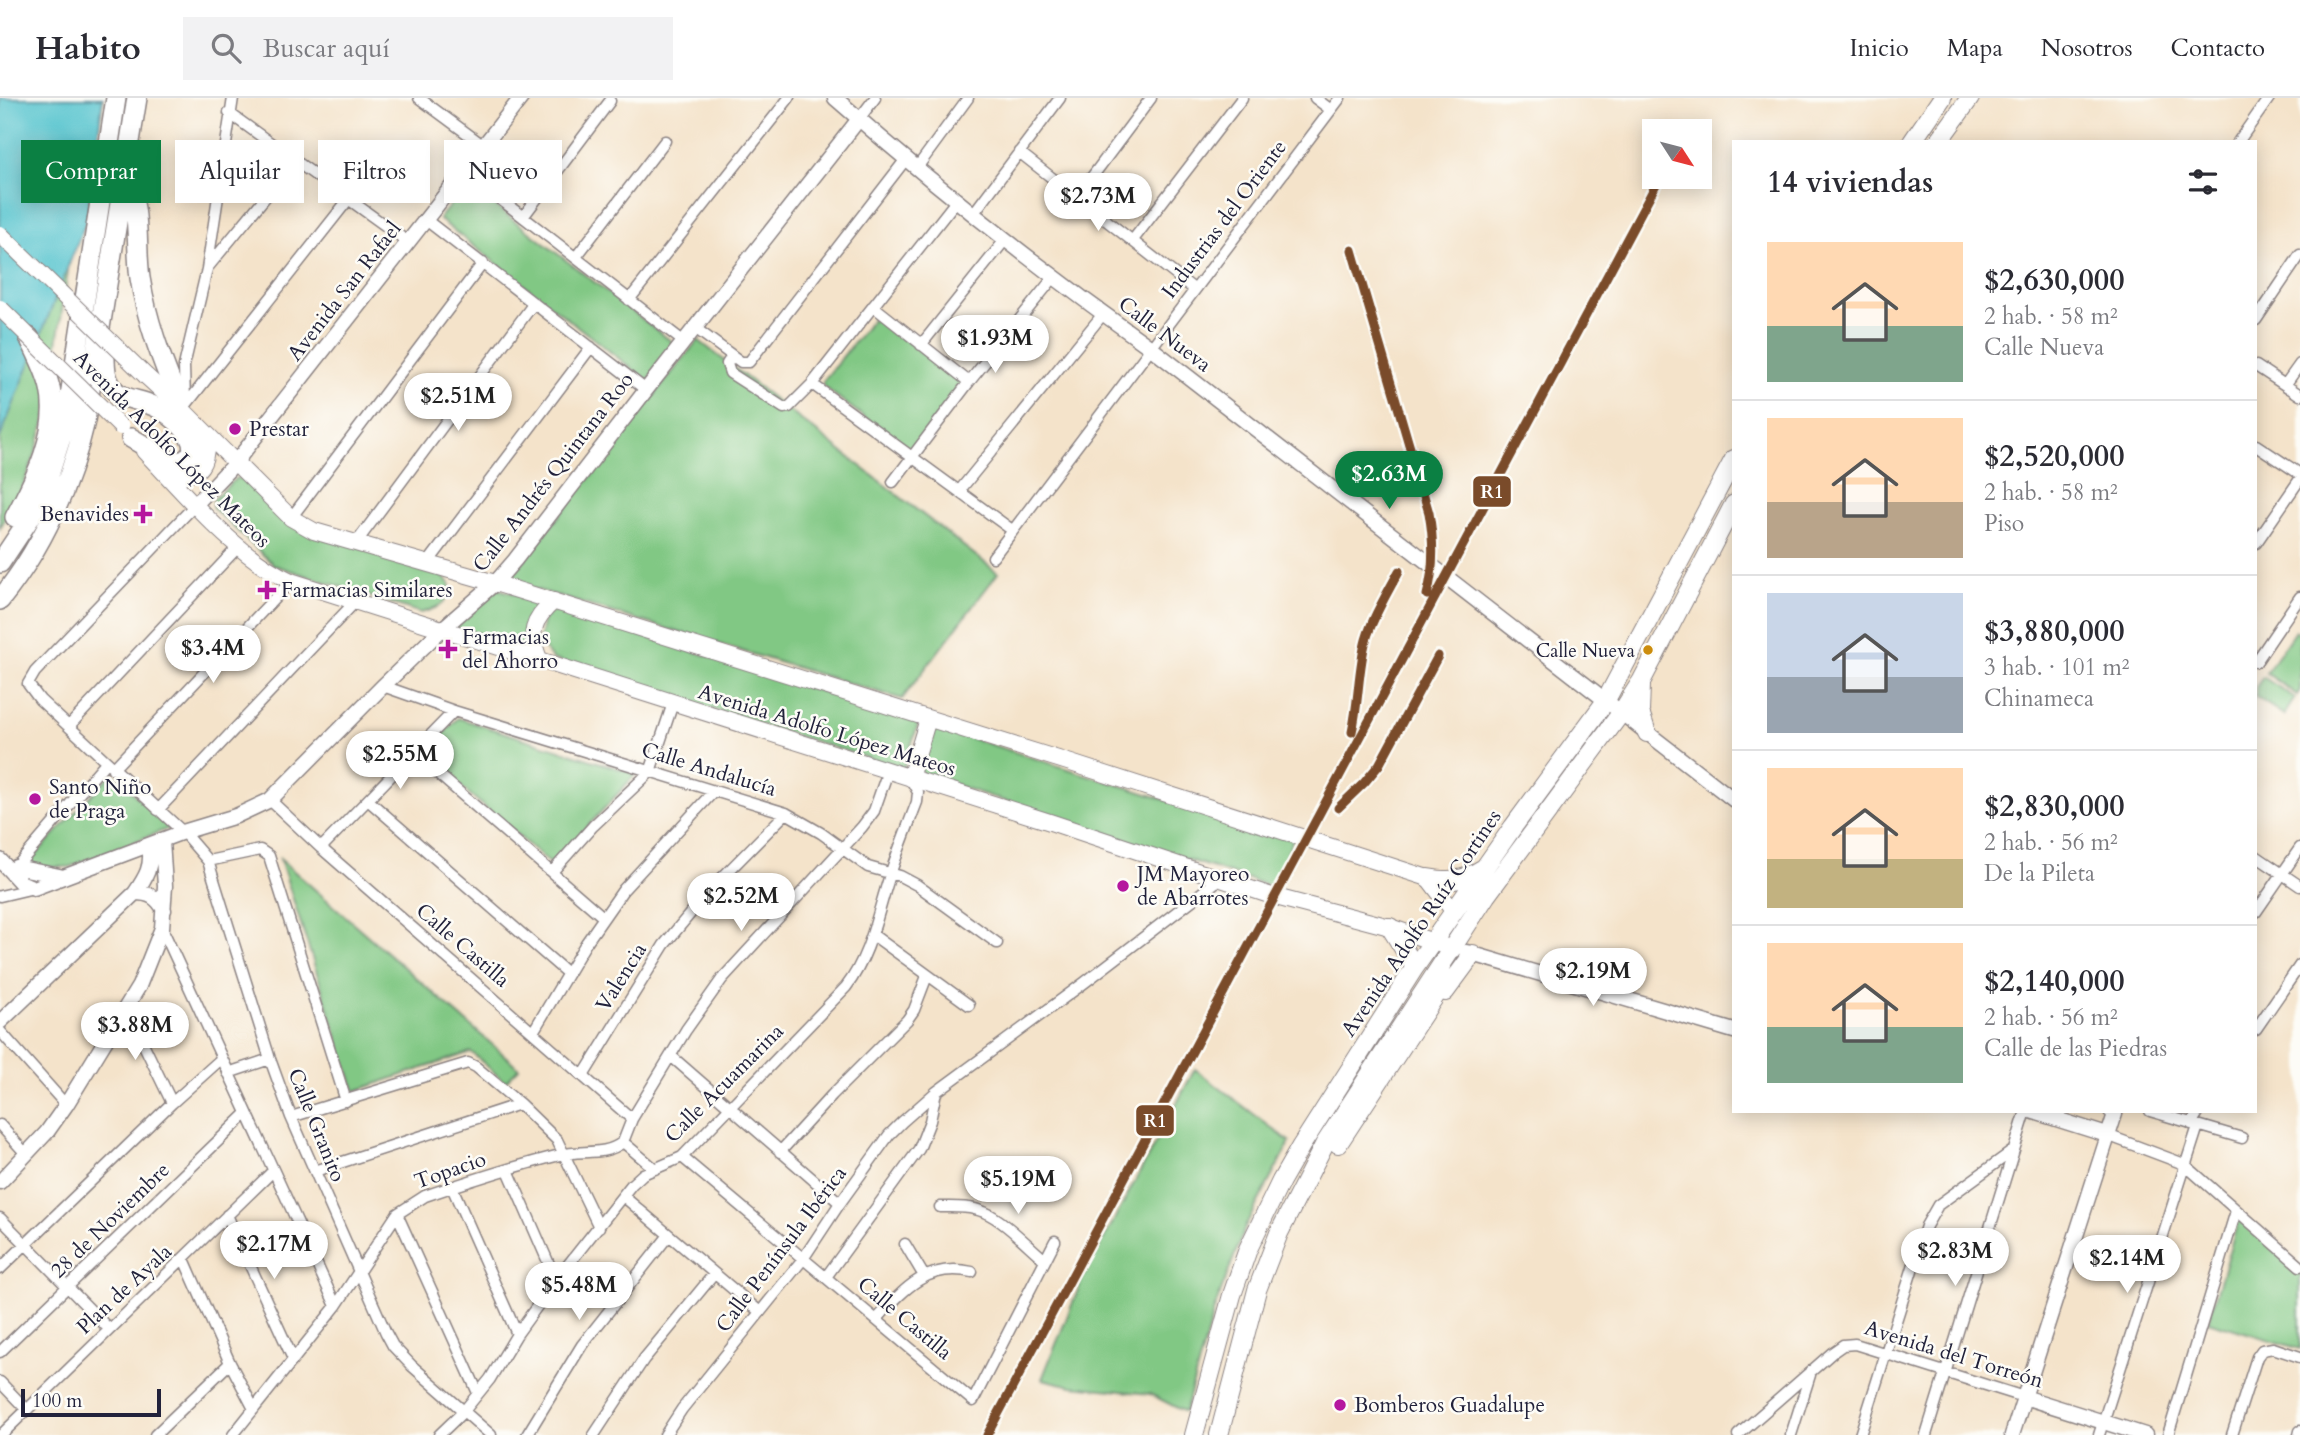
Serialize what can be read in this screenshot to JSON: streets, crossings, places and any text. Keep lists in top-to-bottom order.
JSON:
{
  "streets": {
    "main road": ["Avenida Adolfo López Mateos", "Avenida Adolfo Ruíz Cortines"],
    "street": [
      "Industrias del Oriente",
      "Avenida San Rafael",
      "Calle Nueva",
      "Calle Andrés Quintana Roo",
      "Calle Andalucía",
      "Calle Castilla",
      "Valencia",
      "Calle Acuamarina",
      "Calle Granito",
      "Topacio",
      "28 de Noviembre",
      "Calle Península Ibérica",
      "Plan de Ayala",
      "Avenida del Torreón"
    ]
  },
  "crossings": [
    ["Industrias del Oriente", "Calle Nueva"],
    ["Avenida San Rafael", "Avenida Adolfo López Mateos"],
    ["Avenida San Rafael", "Calle Granito"],
    ["Calle Nueva", "Calle Andrés Quintana Roo"],
    ["Calle Nueva", "Avenida Adolfo Ruíz Cortines"],
    ["Avenida Adolfo López Mateos", "Calle Andrés Quintana Roo"],
    ["Avenida Adolfo López Mateos", "Avenida Adolfo Ruíz Cortines"],
    ["Avenida Adolfo López Mateos", "Calle Acuamarina"],
    ["Avenida Adolfo López Mateos", "Calle Granito"],
    ["Avenida Adolfo López Mateos", "Calle Península Ibérica"],
    ["Calle Andrés Quintana Roo", "Calle Andalucía"],
    ["Calle Andrés Quintana Roo", "Calle Castilla"],
    ["Calle Andrés Quintana Roo", "Calle Granito"],
    ["Calle Andalucía", "Valencia"],
    ["Calle Andalucía", "Calle Acuamarina"],
    ["Calle Castilla", "Valencia"],
    ["Calle Castilla", "Calle Acuamarina"],
    ["Calle Castilla", "Calle Península Ibérica"],
    ["Calle Acuamarina", "Calle Granito"],
    ["Calle Granito", "Topacio"]
  ],
  "places": {
    "other": [
      "Prestar",
      "Calle Nueva",
      "Santo Niño de Praga",
      "JM Mayoreo de Abarrotes",
      "Bomberos Guadalupe"
    ],
    "health": ["Benavides", "Farmacias Similares", "Farmacias del Ahorro"]
  },
  "lines": ["transit line R1"],
  "scale_bar": "100 m",
  "north": "bottom right",
  "page": {
    "header": "Habito",
    "search": "Buscar aquí",
    "nav": [
      "Inicio",
      "Mapa",
      "Nosotros",
      "Contacto"
    ],
    "chip": [
      "Comprar",
      "Alquilar",
      "Filtros",
      "Nuevo"
    ],
    "heading": "14 viviendas",
    "price": [
      "$2.73M",
      "$1.93M",
      "$2.51M",
      "$2.63M",
      "$3.4M",
      "$2.55M",
      "$2.52M",
      "$2.19M",
      "$3.88M",
      "$5.19M",
      "$2.17M",
      "$2.83M",
      "$2.14M",
      "$5.48M"
    ],
    "list": [
      {
        "name": "$2,630,000",
        "note": "2 hab. · 58 m² · Calle Nueva"
      },
      {
        "name": "$2,520,000",
        "note": "2 hab. · 58 m² · Piso"
      },
      {
        "name": "$3,880,000",
        "note": "3 hab. · 101 m² · Chinameca"
      },
      {
        "name": "$2,830,000",
        "note": "2 hab. · 56 m² · De la Pileta"
      },
      {
        "name": "$2,140,000",
        "note": "2 hab. · 56 m² · Calle de las Piedras"
      }
    ],
    "scale": "100 m"
  }
}
